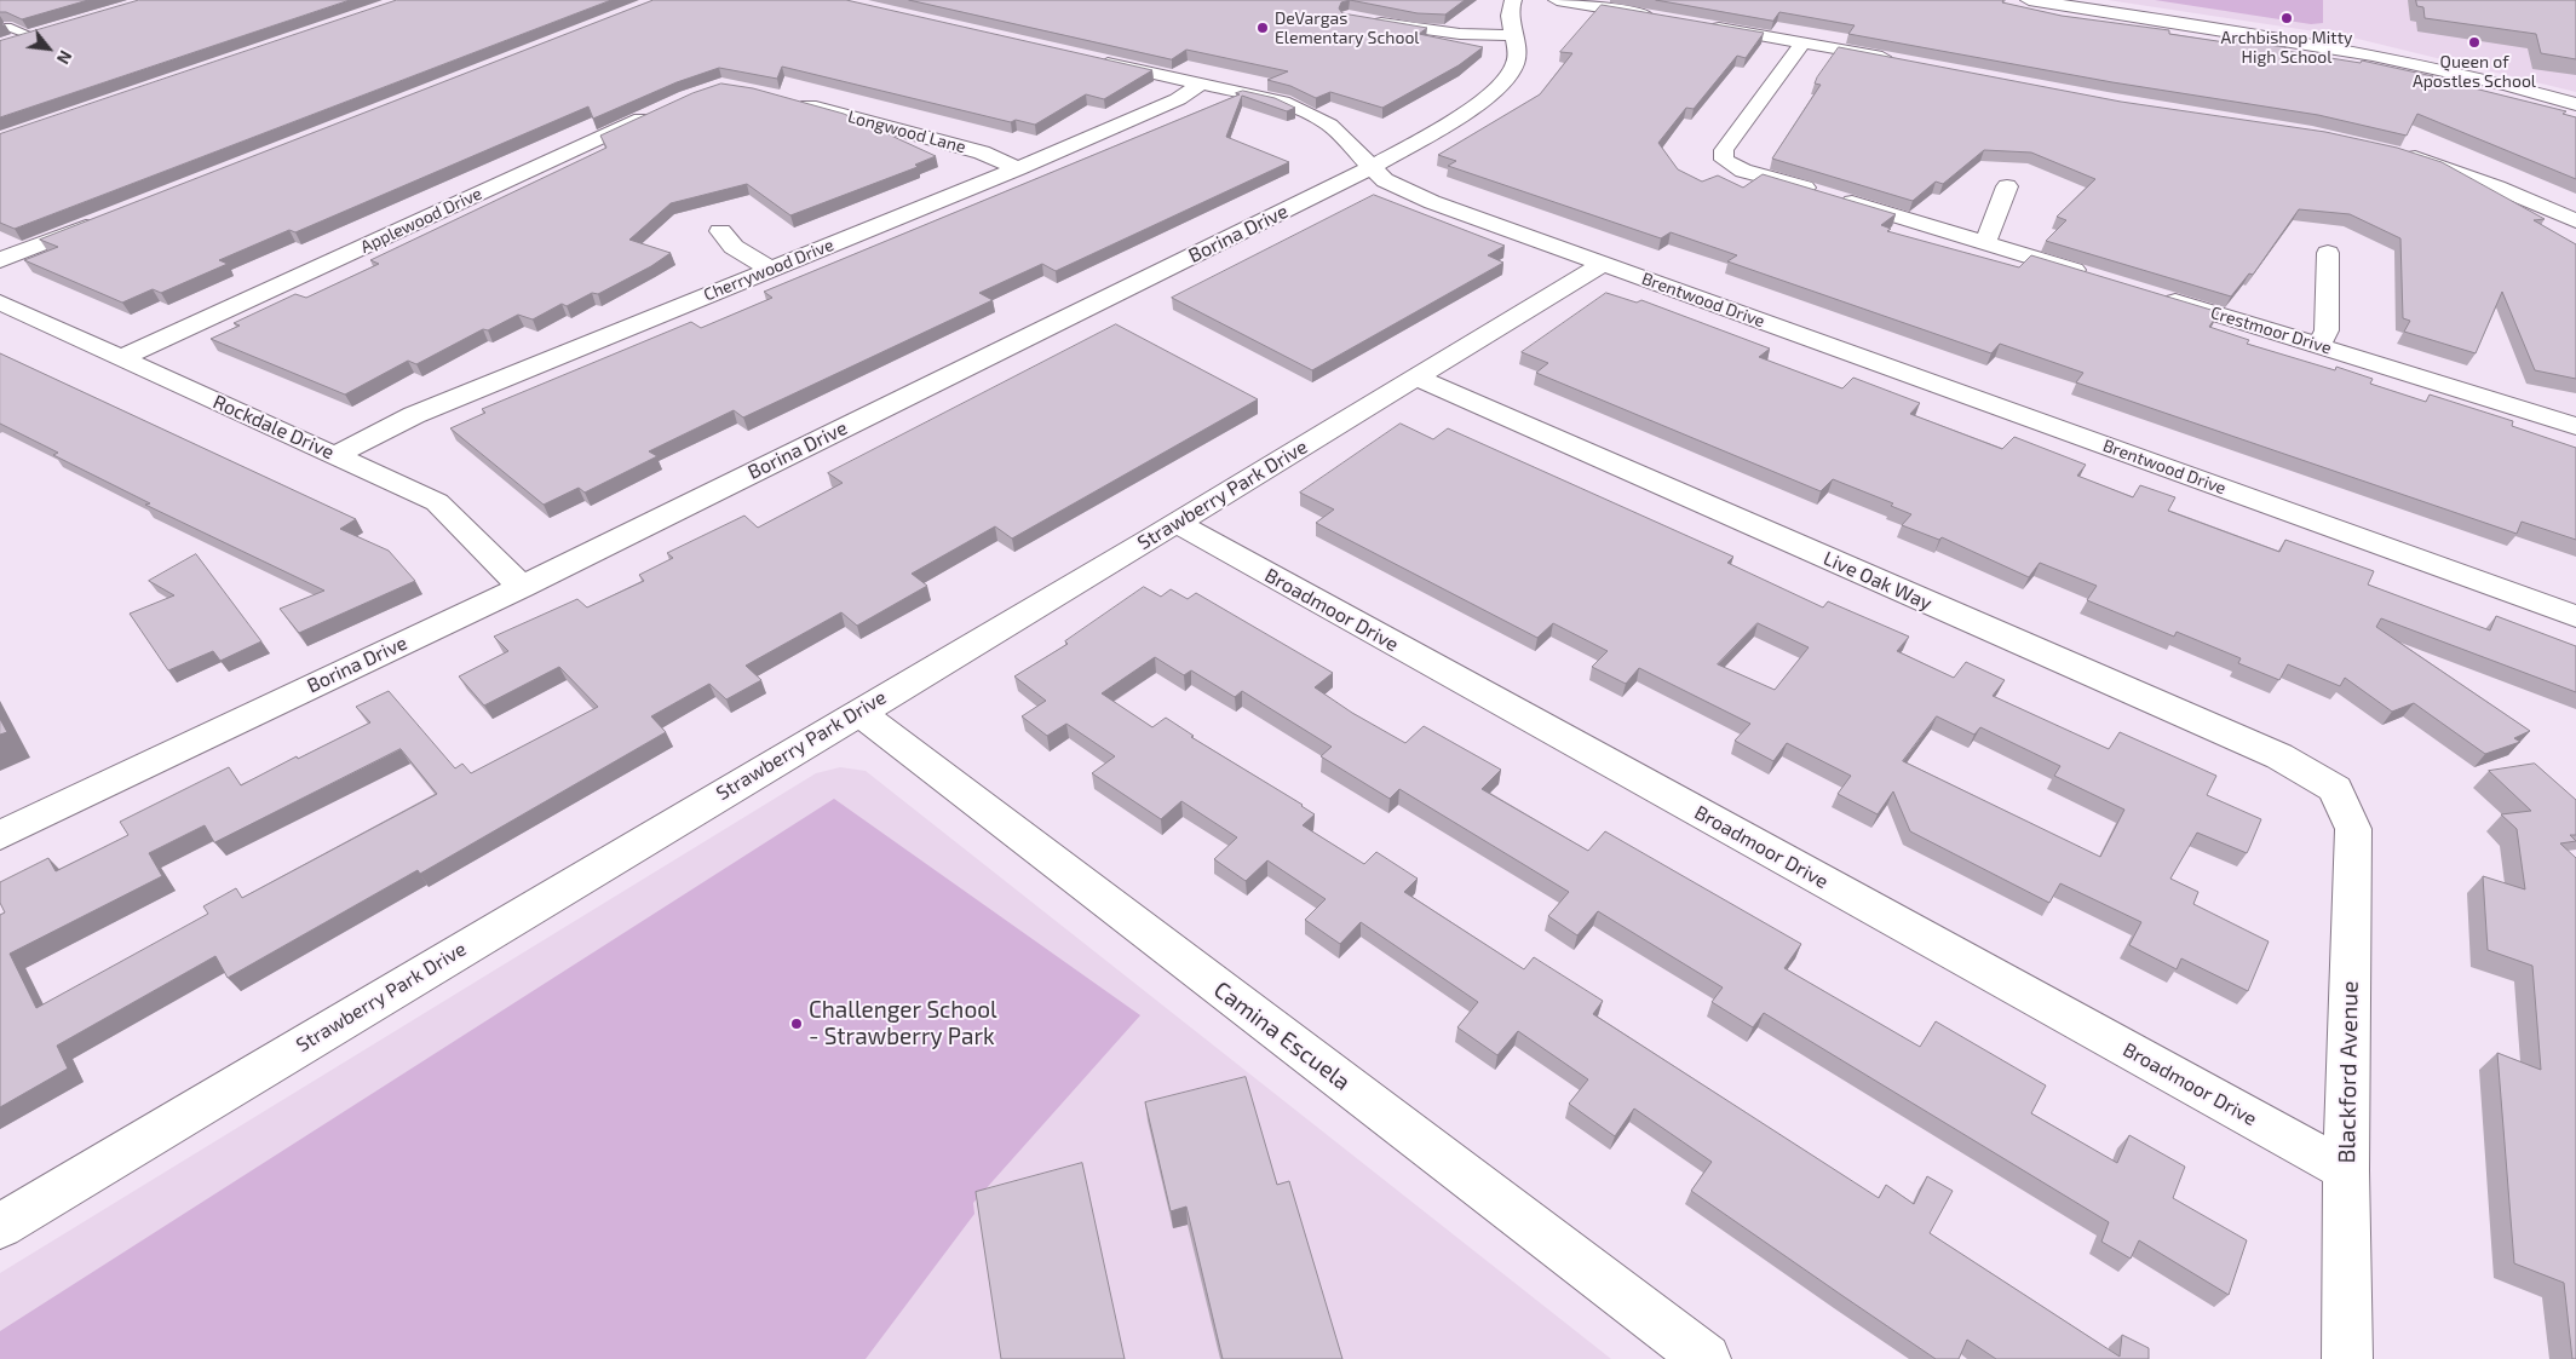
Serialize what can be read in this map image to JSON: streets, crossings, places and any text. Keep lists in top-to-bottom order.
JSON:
{
  "streets": {
    "street": [
      "Longwood Lane",
      "Applewood Drive",
      "Borina Drive",
      "Cherrywood Drive",
      "Brentwood Drive",
      "Crestmoor Drive",
      "Rockdale Drive",
      "Strawberry Park Drive",
      "Live Oak Way",
      "Broadmoor Drive",
      "Camina Escuela",
      "Blackford Avenue"
    ]
  },
  "crossings": [
    ["Longwood Lane", "Cherrywood Drive"],
    ["Applewood Drive", "Rockdale Drive"],
    ["Borina Drive", "Brentwood Drive"],
    ["Borina Drive", "Rockdale Drive"],
    ["Cherrywood Drive", "Brentwood Drive"],
    ["Cherrywood Drive", "Rockdale Drive"],
    ["Brentwood Drive", "Strawberry Park Drive"],
    ["Strawberry Park Drive", "Live Oak Way"],
    ["Strawberry Park Drive", "Broadmoor Drive"],
    ["Strawberry Park Drive", "Camina Escuela"],
    ["Live Oak Way", "Blackford Avenue"],
    ["Broadmoor Drive", "Blackford Avenue"]
  ],
  "places": [
    "Archbishop Mitty High School",
    "DeVargas Elementary School",
    "Queen of Apostles School",
    "Challenger School - Strawberry Park"
  ],
  "north": "bottom right"
}
